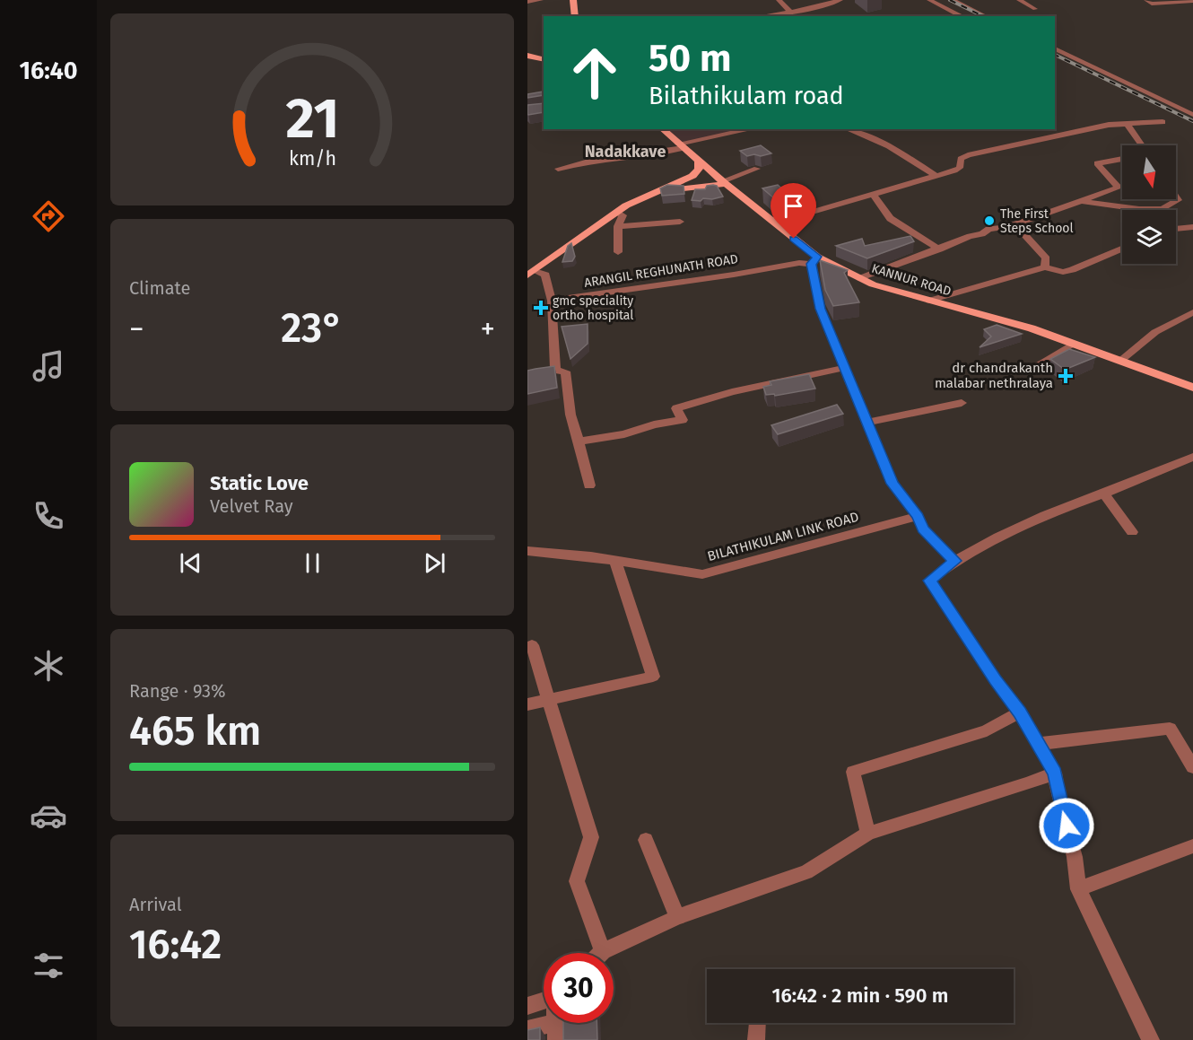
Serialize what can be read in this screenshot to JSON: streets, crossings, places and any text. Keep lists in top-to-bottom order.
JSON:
{
  "streets": {
    "main road": ["KANNUR ROAD"],
    "street": ["ARANGIL REGHUNATH ROAD", "BILATHIKULAM LINK ROAD"]
  },
  "crossings": [
    ["ARANGIL REGHUNATH ROAD", "KANNUR ROAD"]
  ],
  "districts": ["Nadakkave"],
  "places": {
    "other": ["The First Steps School"],
    "health": ["gmc speciality ortho hospital", "dr chandrakanth malabar nethralaya"]
  },
  "north": "bottom",
  "page": {
    "tabs": "16:40",
    "turn": ["50 m", "Bilathikulam road"],
    "tile": [
      "Climate",
      ["Range · 93%", "465 km"],
      ["Arrival", "16:42"]
    ],
    "heat": ["−", "23°", "+"],
    "song": ["Static Love", "Velvet Ray"],
    "limit": "30",
    "trip": "16:42 · 2 min · 590 m",
    "gauge": ["21", "km/h"]
  }
}
